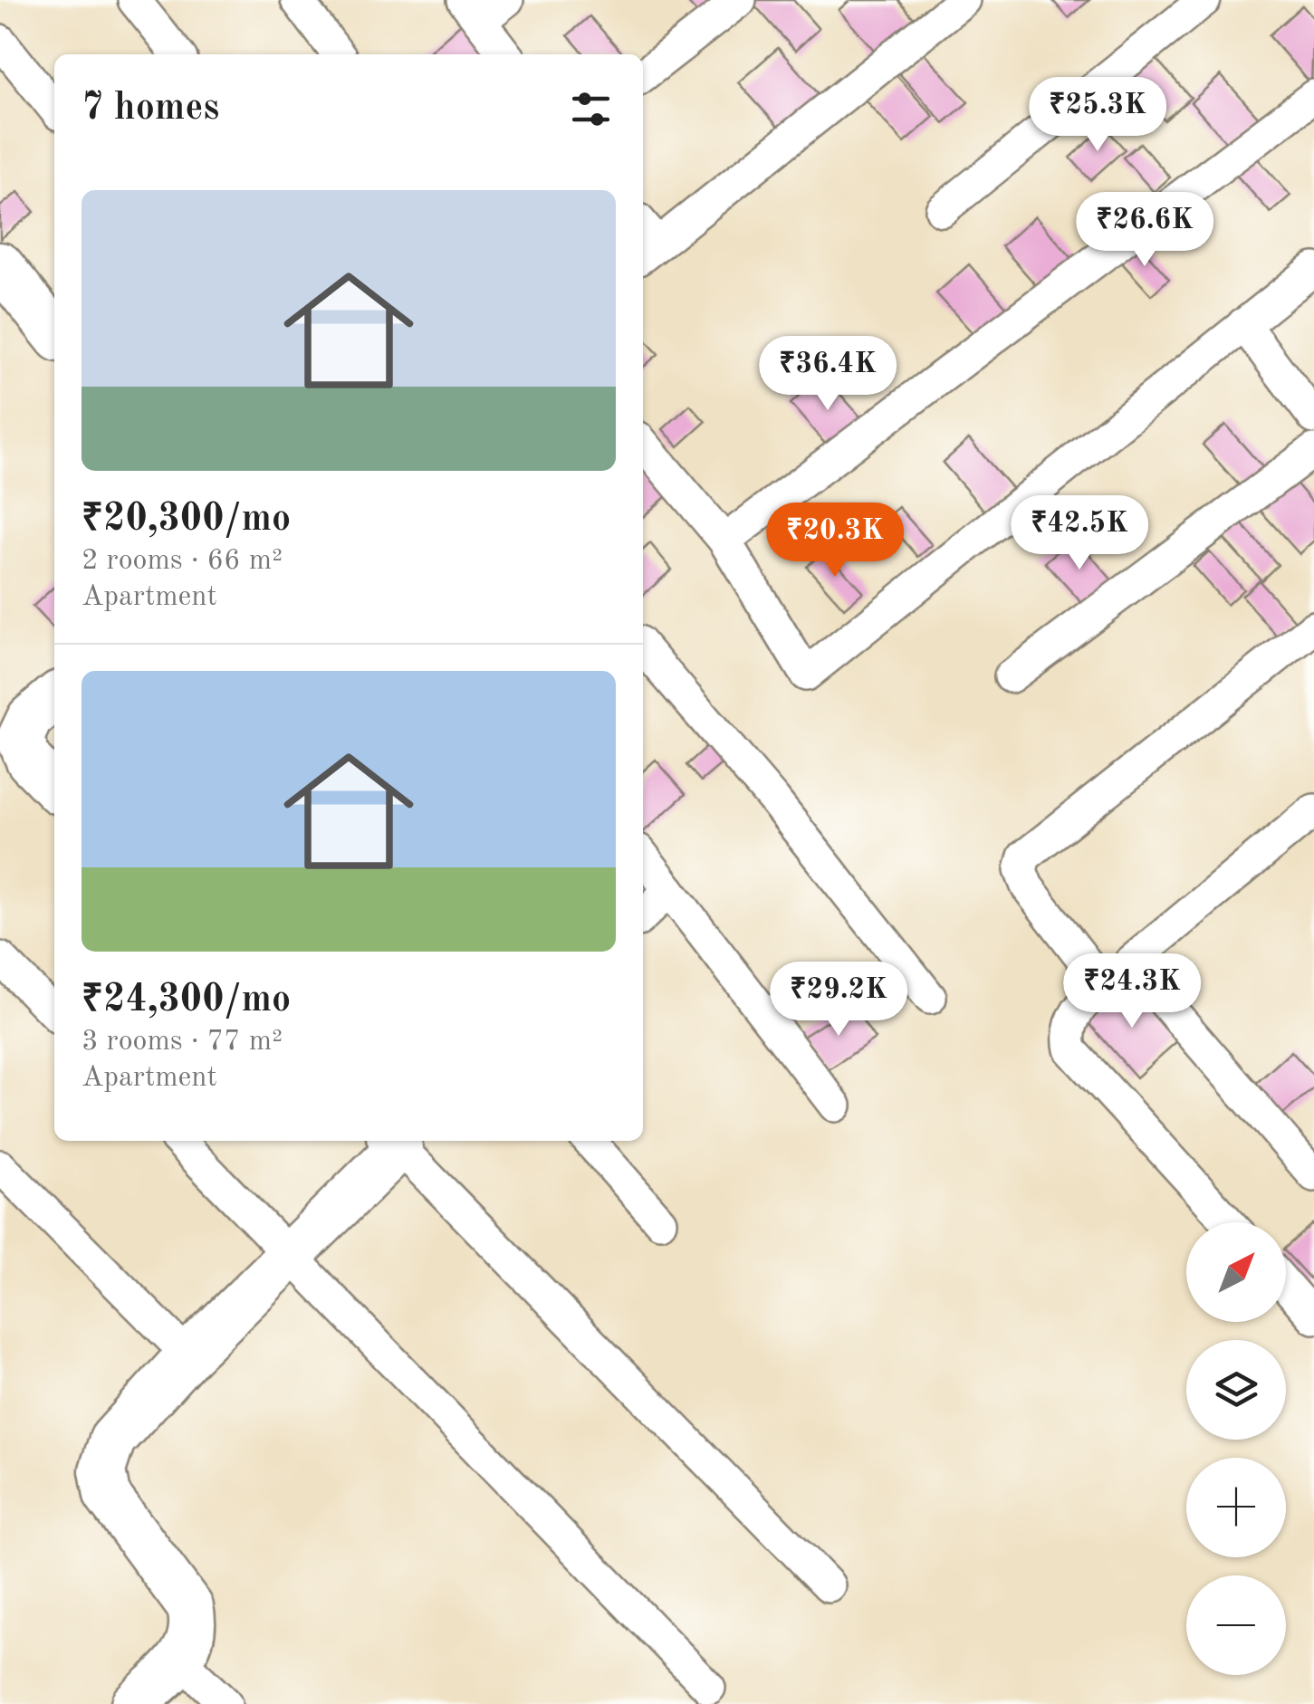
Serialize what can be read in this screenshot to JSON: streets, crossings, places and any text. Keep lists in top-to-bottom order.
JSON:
{
  "north": "top right",
  "page": {
    "heading": "7 homes",
    "price": [
      "₹25.3K",
      "₹26.6K",
      "₹36.4K",
      "₹42.5K",
      "₹20.3K",
      "₹24.3K",
      "₹29.2K"
    ],
    "list": [
      {
        "name": "₹20,300/mo",
        "note": "2 rooms · 66 m² · Apartment"
      },
      {
        "name": "₹24,300/mo",
        "note": "3 rooms · 77 m² · Apartment"
      }
    ],
    "map_buttons": ["+", "−"]
  }
}
